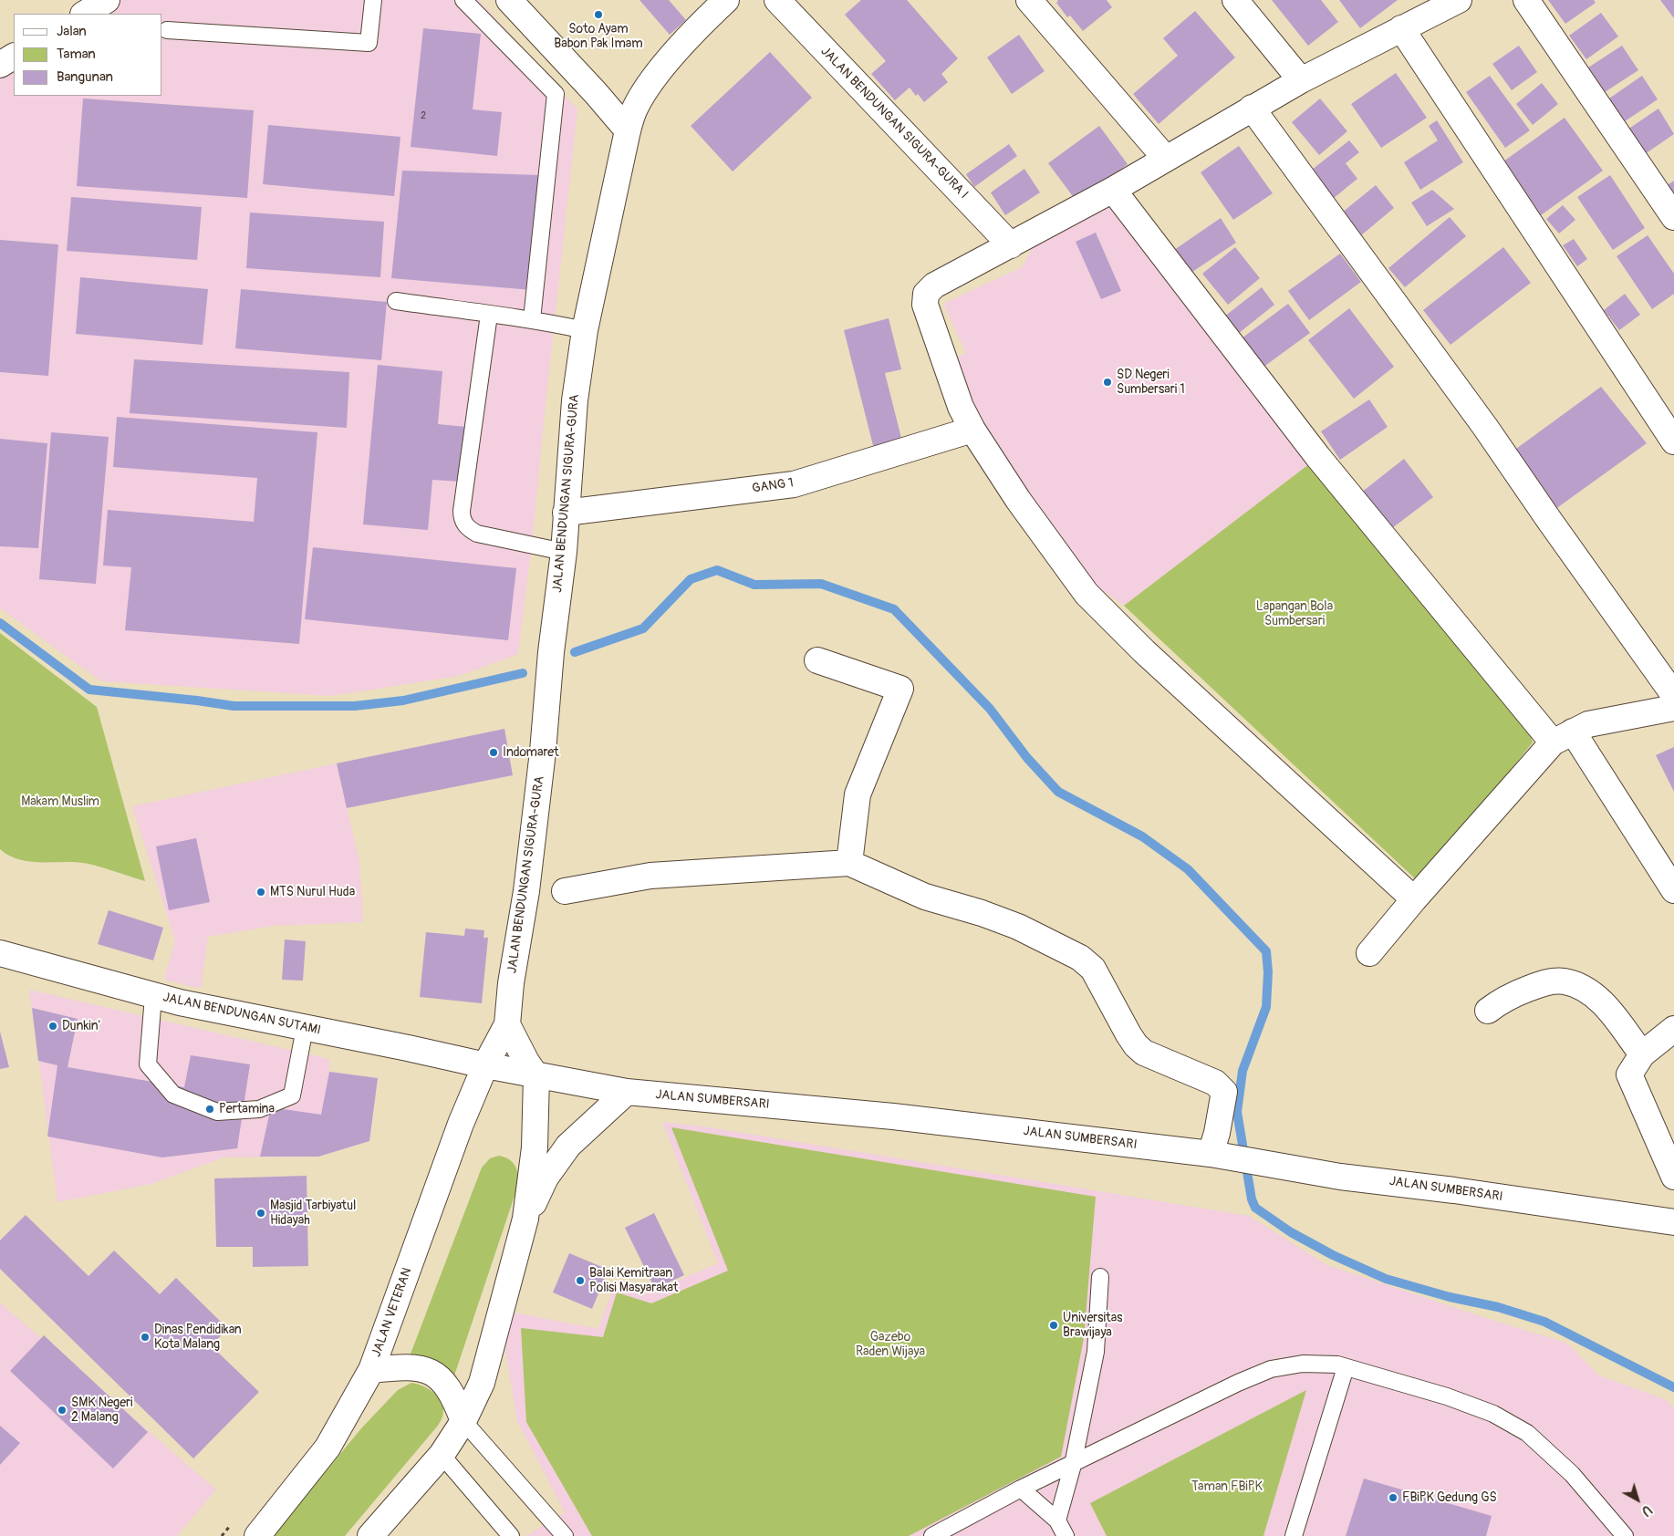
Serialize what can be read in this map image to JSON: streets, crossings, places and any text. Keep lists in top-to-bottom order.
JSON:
{
  "streets": {
    "street": [
      "JALAN BENDUNGAN SIGURA-GURA I",
      "GANG 1",
      "JALAN BENDUNGAN SIGURA-GURA",
      "JALAN BENDUNGAN SUTAMI",
      "JALAN SUMBERSARI",
      "JALAN VETERAN"
    ]
  },
  "crossings": [
    ["GANG 1", "JALAN BENDUNGAN SIGURA-GURA"],
    ["JALAN BENDUNGAN SIGURA-GURA", "JALAN VETERAN"],
    ["JALAN BENDUNGAN SUTAMI", "JALAN SUMBERSARI"],
    ["JALAN BENDUNGAN SUTAMI", "JALAN VETERAN"],
    ["JALAN SUMBERSARI", "JALAN VETERAN"]
  ],
  "parks": [
    "Lapangan Bola Sumbersari",
    "Makam Muslim",
    "Gazebo Raden Wijaya",
    "Taman FBiPK"
  ],
  "places": [
    "Soto Ayam Babon Pak Imam",
    "SD Negeri Sumbersari 1",
    "Indomaret",
    "MTS Nurul Huda",
    "Dunkin'",
    "Pertamina",
    "Masjid Tarbiyatul Hidayah",
    "Balai Kemitraan Polisi Masyarakat",
    "Universitas Brawijaya",
    "Dinas Pendidikan Kota Malang",
    "SMK Negeri 2 Malang",
    "FBiPK Gedung GS"
  ],
  "house_numbers": ["2"],
  "legend": ["Jalan", "Taman", "Bangunan"],
  "north": "bottom right"
}
